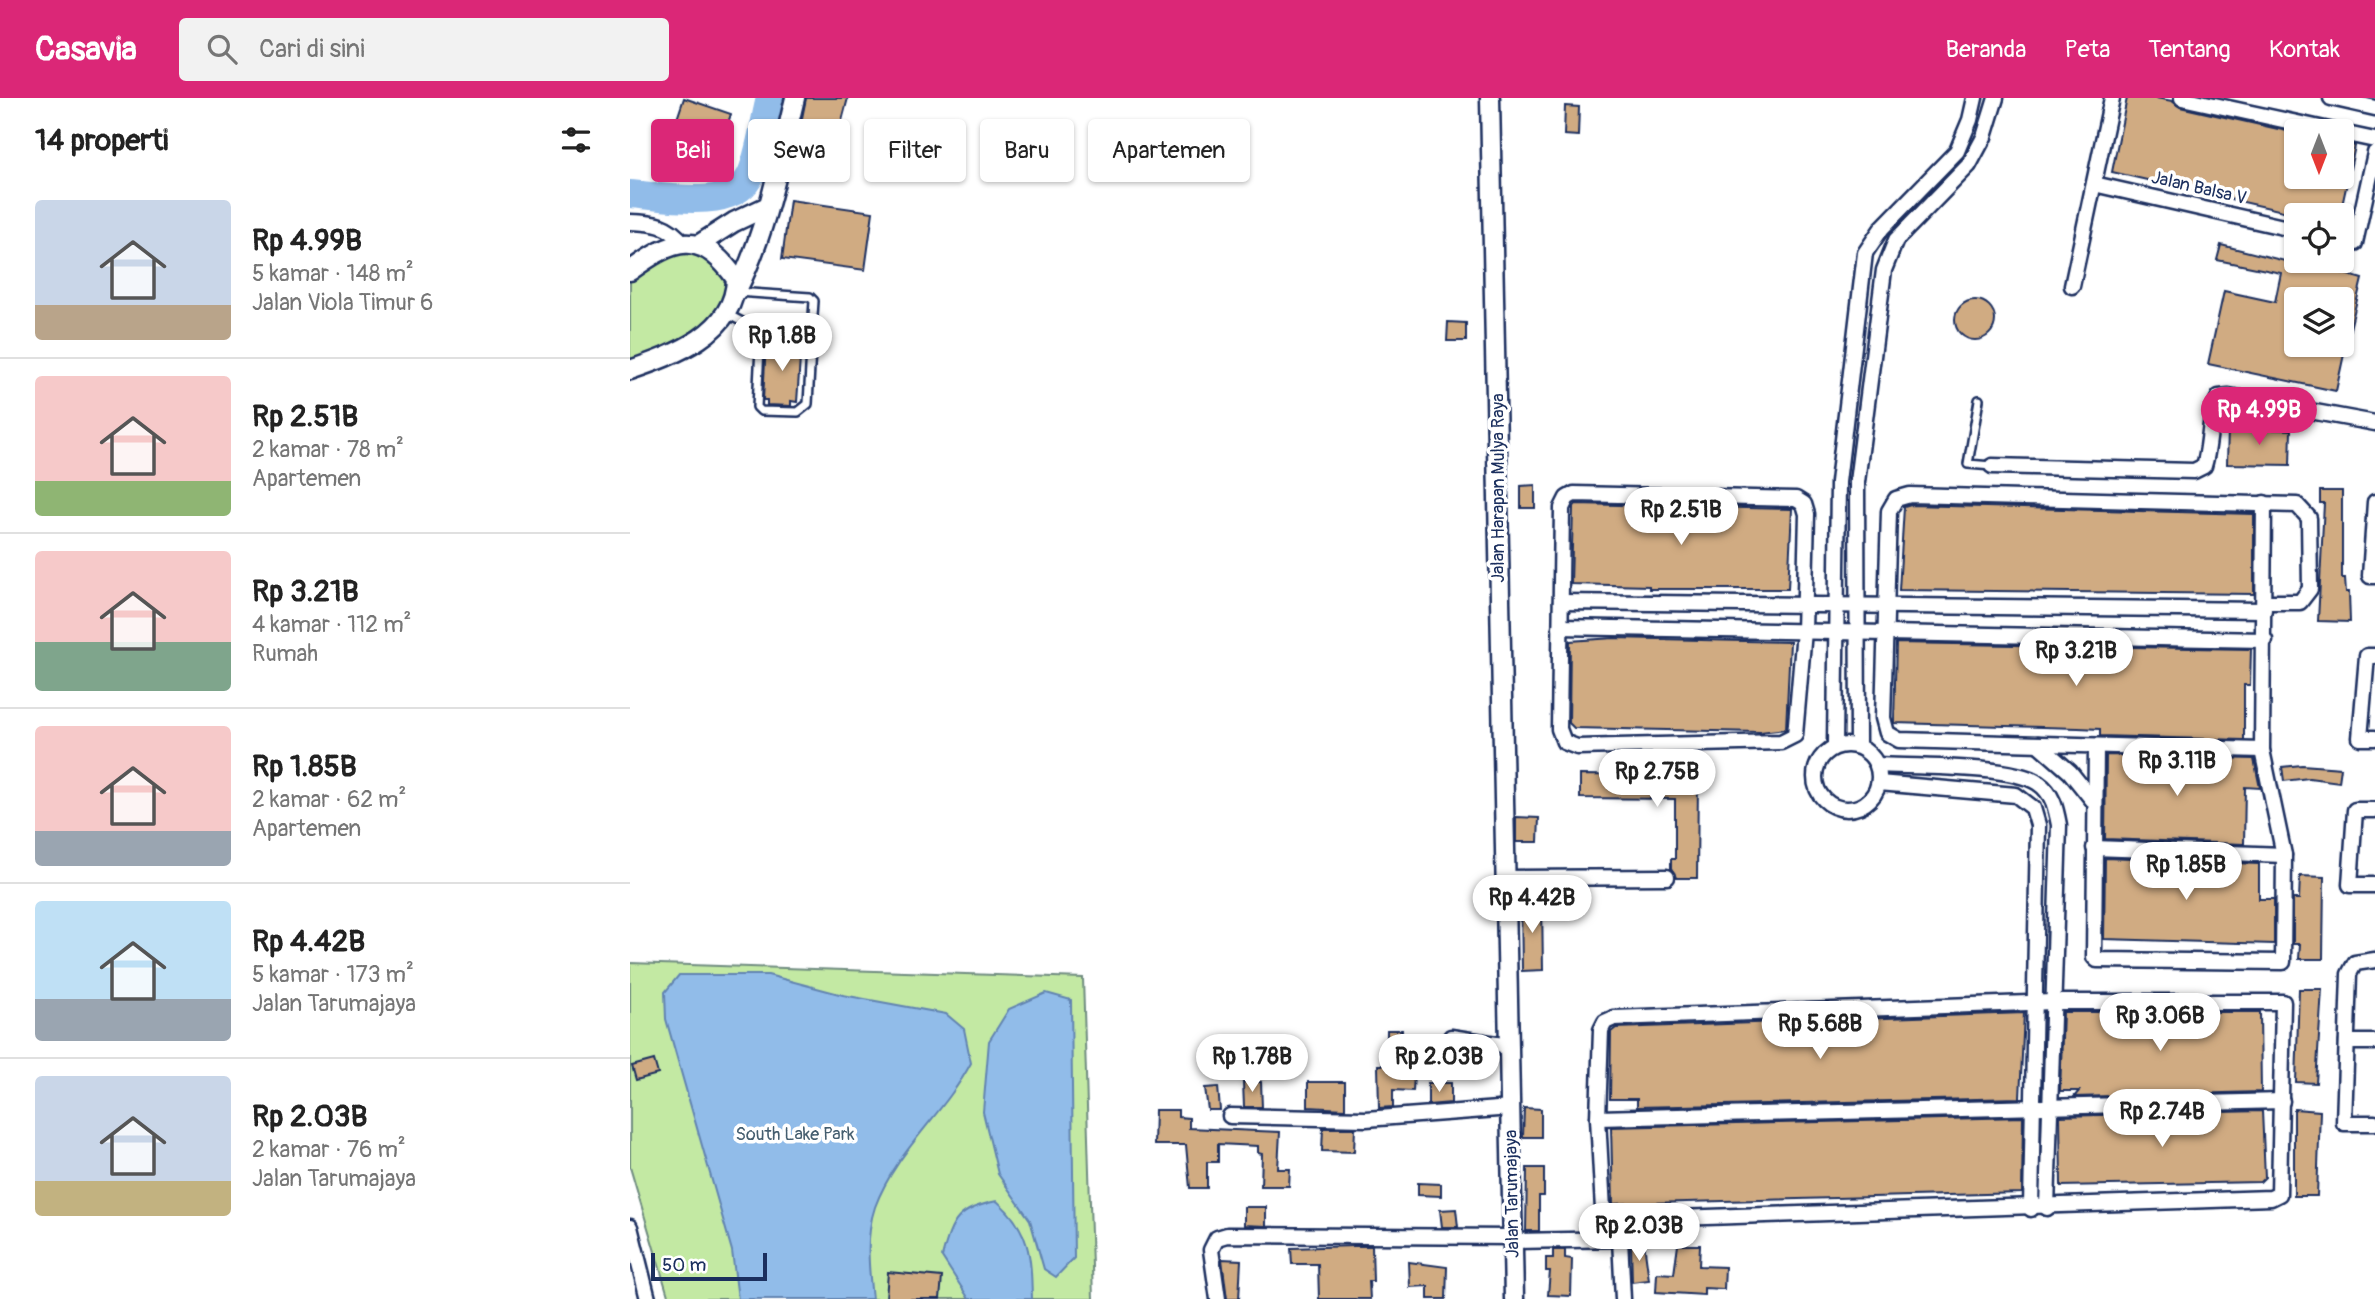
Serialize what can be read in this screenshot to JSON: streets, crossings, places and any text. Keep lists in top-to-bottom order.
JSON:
{
  "streets": {
    "street": ["Jalan Balsa V", "Jalan Harapan Mulya Raya", "Jalan Tarumajaya"]
  },
  "crossings": [
    ["Jalan Harapan Mulya Raya", "Jalan Tarumajaya"]
  ],
  "parks": ["South Lake Park"],
  "scale_bar": "50 m",
  "north": "bottom",
  "page": {
    "header": "Casavia",
    "search": "Cari di sini",
    "nav": [
      "Beranda",
      "Peta",
      "Tentang",
      "Kontak"
    ],
    "heading": "14 properti",
    "chip": [
      "Beli",
      "Sewa",
      "Filter",
      "Baru",
      "Apartemen"
    ],
    "list": [
      {
        "name": "Rp 4.99B",
        "note": "5 kamar · 148 m² · Jalan Viola Timur 6"
      },
      {
        "name": "Rp 2.51B",
        "note": "2 kamar · 78 m² · Apartemen"
      },
      {
        "name": "Rp 3.21B",
        "note": "4 kamar · 112 m² · Rumah"
      },
      {
        "name": "Rp 1.85B",
        "note": "2 kamar · 62 m² · Apartemen"
      },
      {
        "name": "Rp 4.42B",
        "note": "5 kamar · 173 m² · Jalan Tarumajaya"
      },
      {
        "name": "Rp 2.03B",
        "note": "2 kamar · 76 m² · Jalan Tarumajaya"
      }
    ],
    "price": [
      "Rp 1.8B",
      "Rp 4.99B",
      "Rp 2.51B",
      "Rp 3.21B",
      "Rp 3.11B",
      "Rp 2.75B",
      "Rp 1.85B",
      "Rp 4.42B",
      "Rp 3.06B",
      "Rp 5.68B",
      "Rp 1.78B",
      "Rp 2.03B",
      "Rp 2.74B",
      "Rp 2.03B"
    ],
    "scale": "50 m"
  }
}
